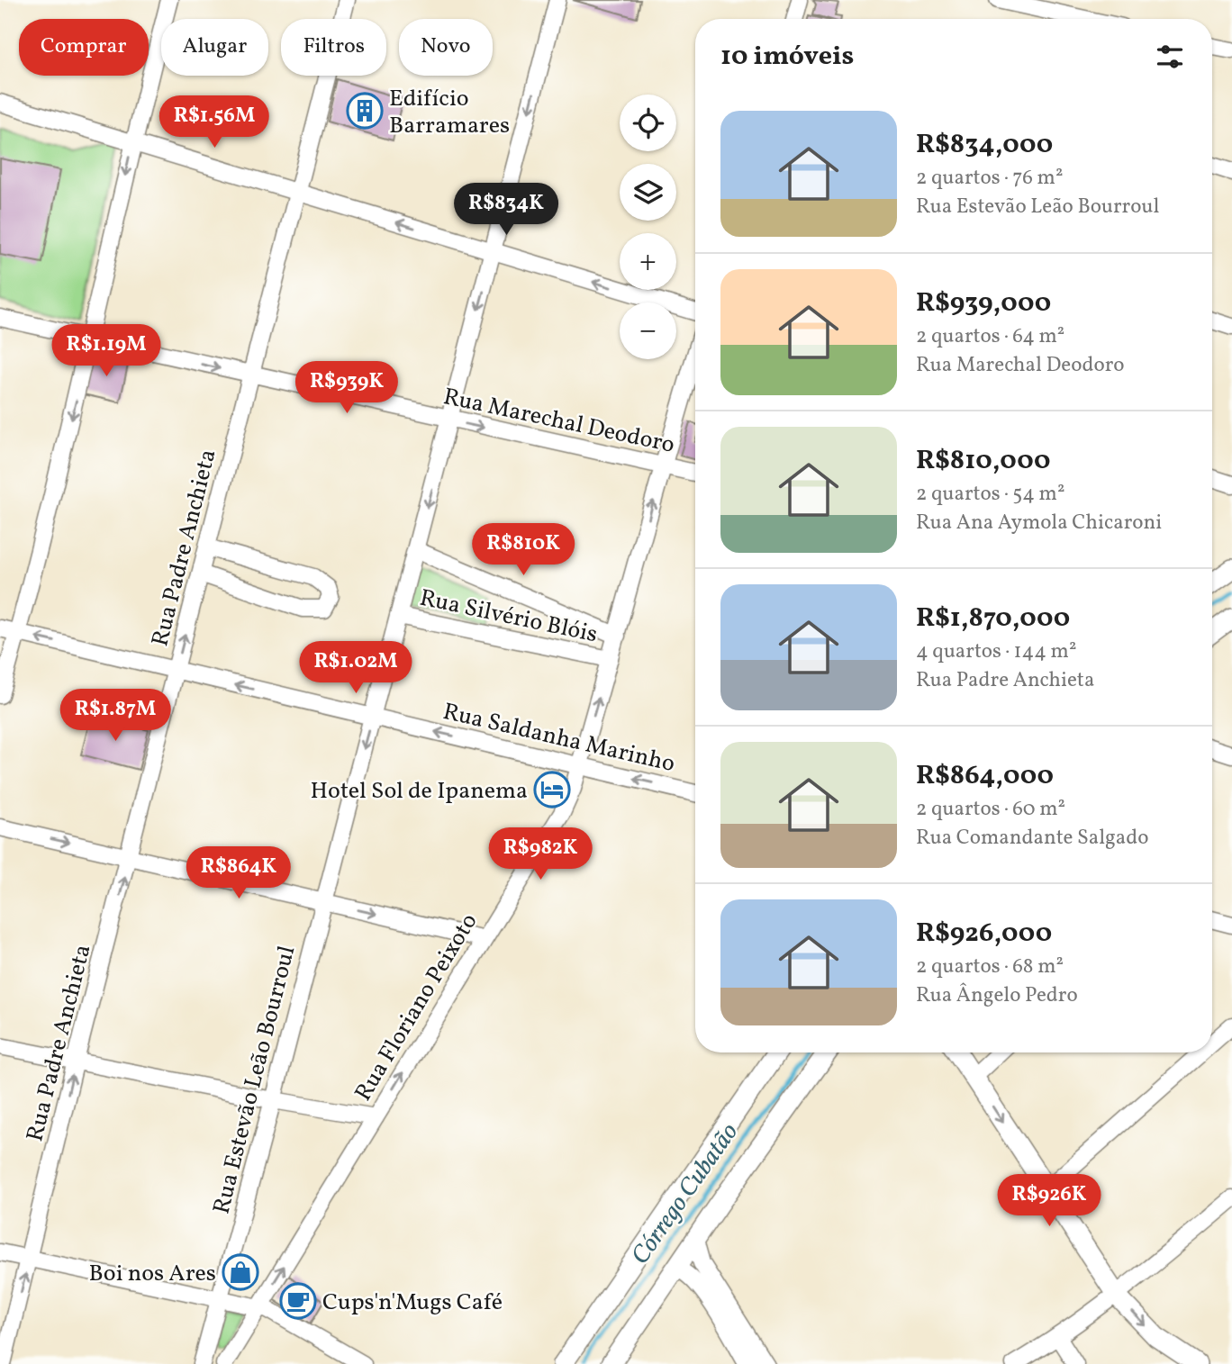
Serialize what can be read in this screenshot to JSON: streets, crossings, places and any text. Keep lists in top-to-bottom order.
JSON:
{
  "streets": {
    "street": [
      "Rua Marechal Deodoro",
      "Rua Padre Anchieta",
      "Rua Silvério Blóis",
      "Rua Saldanha Marinho",
      "Rua Floriano Peixoto",
      "Rua Estevão Leão Bourroul"
    ]
  },
  "crossings": [
    ["Rua Marechal Deodoro", "Rua Padre Anchieta"],
    ["Rua Marechal Deodoro", "Rua Floriano Peixoto"],
    ["Rua Marechal Deodoro", "Rua Estevão Leão Bourroul"],
    ["Rua Padre Anchieta", "Rua Saldanha Marinho"],
    ["Rua Silvério Blóis", "Rua Floriano Peixoto"],
    ["Rua Silvério Blóis", "Rua Estevão Leão Bourroul"],
    ["Rua Saldanha Marinho", "Rua Floriano Peixoto"],
    ["Rua Saldanha Marinho", "Rua Estevão Leão Bourroul"]
  ],
  "one_way": [
    "Rua Marechal Deodoro",
    "Rua Padre Anchieta",
    "Rua Saldanha Marinho",
    "Rua Floriano Peixoto",
    "Rua Estevão Leão Bourroul"
  ],
  "water": ["Córrego Cubatão"],
  "places": {
    "building": ["Edifício Barramares"],
    "hotel": ["Hotel Sol de Ipanema"],
    "shop": ["Boi nos Ares"],
    "cafe": ["Cups'n'Mugs Café"]
  },
  "page": {
    "chip": [
      "Comprar",
      "Alugar",
      "Filtros",
      "Novo"
    ],
    "heading": "10 imóveis",
    "map_buttons": ["+", "−"],
    "list": [
      {
        "name": "R$834,000",
        "note": "2 quartos · 76 m² · Rua Estevão Leão Bourroul"
      },
      {
        "name": "R$939,000",
        "note": "2 quartos · 64 m² · Rua Marechal Deodoro"
      },
      {
        "name": "R$810,000",
        "note": "2 quartos · 54 m² · Rua Ana Aymola Chicaroni"
      },
      {
        "name": "R$1,870,000",
        "note": "4 quartos · 144 m² · Rua Padre Anchieta"
      },
      {
        "name": "R$864,000",
        "note": "2 quartos · 60 m² · Rua Comandante Salgado"
      },
      {
        "name": "R$926,000",
        "note": "2 quartos · 68 m² · Rua Ângelo Pedro"
      }
    ],
    "price": [
      "R$1.56M",
      "R$834K",
      "R$1.19M",
      "R$939K",
      "R$810K",
      "R$1.02M",
      "R$1.87M",
      "R$982K",
      "R$864K",
      "R$926K"
    ]
  }
}
